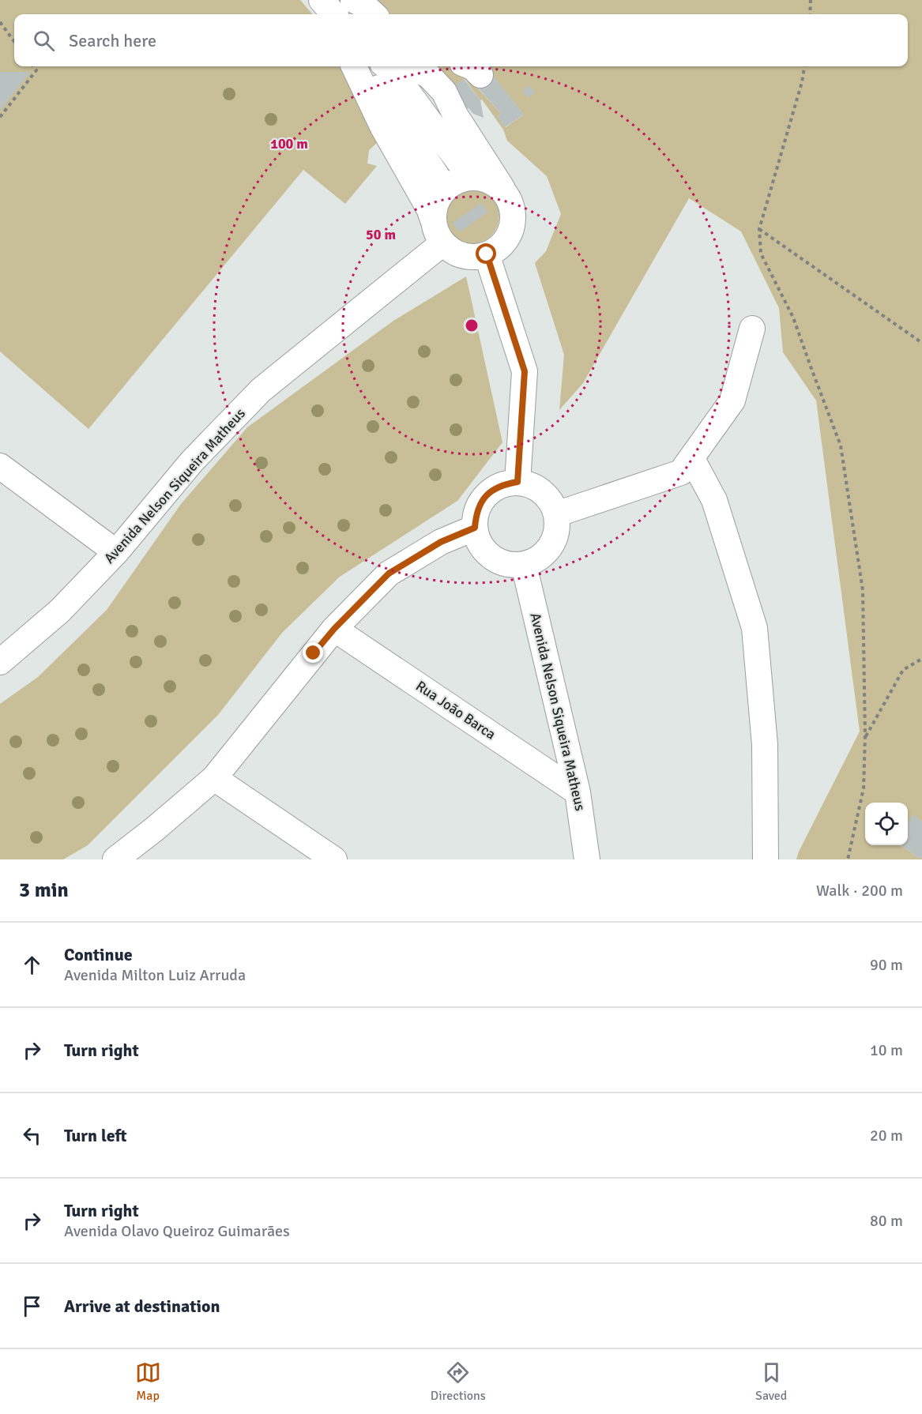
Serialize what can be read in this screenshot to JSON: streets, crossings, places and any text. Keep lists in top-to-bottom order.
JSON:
{
  "streets": {
    "street": ["Avenida Nelson Siqueira Matheus", "Rua João Barca"]
  },
  "crossings": [
    ["Avenida Nelson Siqueira Matheus", "Rua João Barca"]
  ],
  "page": {
    "search": "Search here",
    "heading": ["3 min", "Walk · 200 m"],
    "list": [
      ["Continue", "Avenida Milton Luiz Arruda", "90 m"],
      ["Turn right", "10 m"],
      ["Turn left", "20 m"],
      ["Turn right", "Avenida Olavo Queiroz Guimarães", "80 m"],
      "Arrive at destination"
    ],
    "nav": ["Map", "Directions", "Saved"]
  },
  "rings": ["100 m", "50 m"]
}
